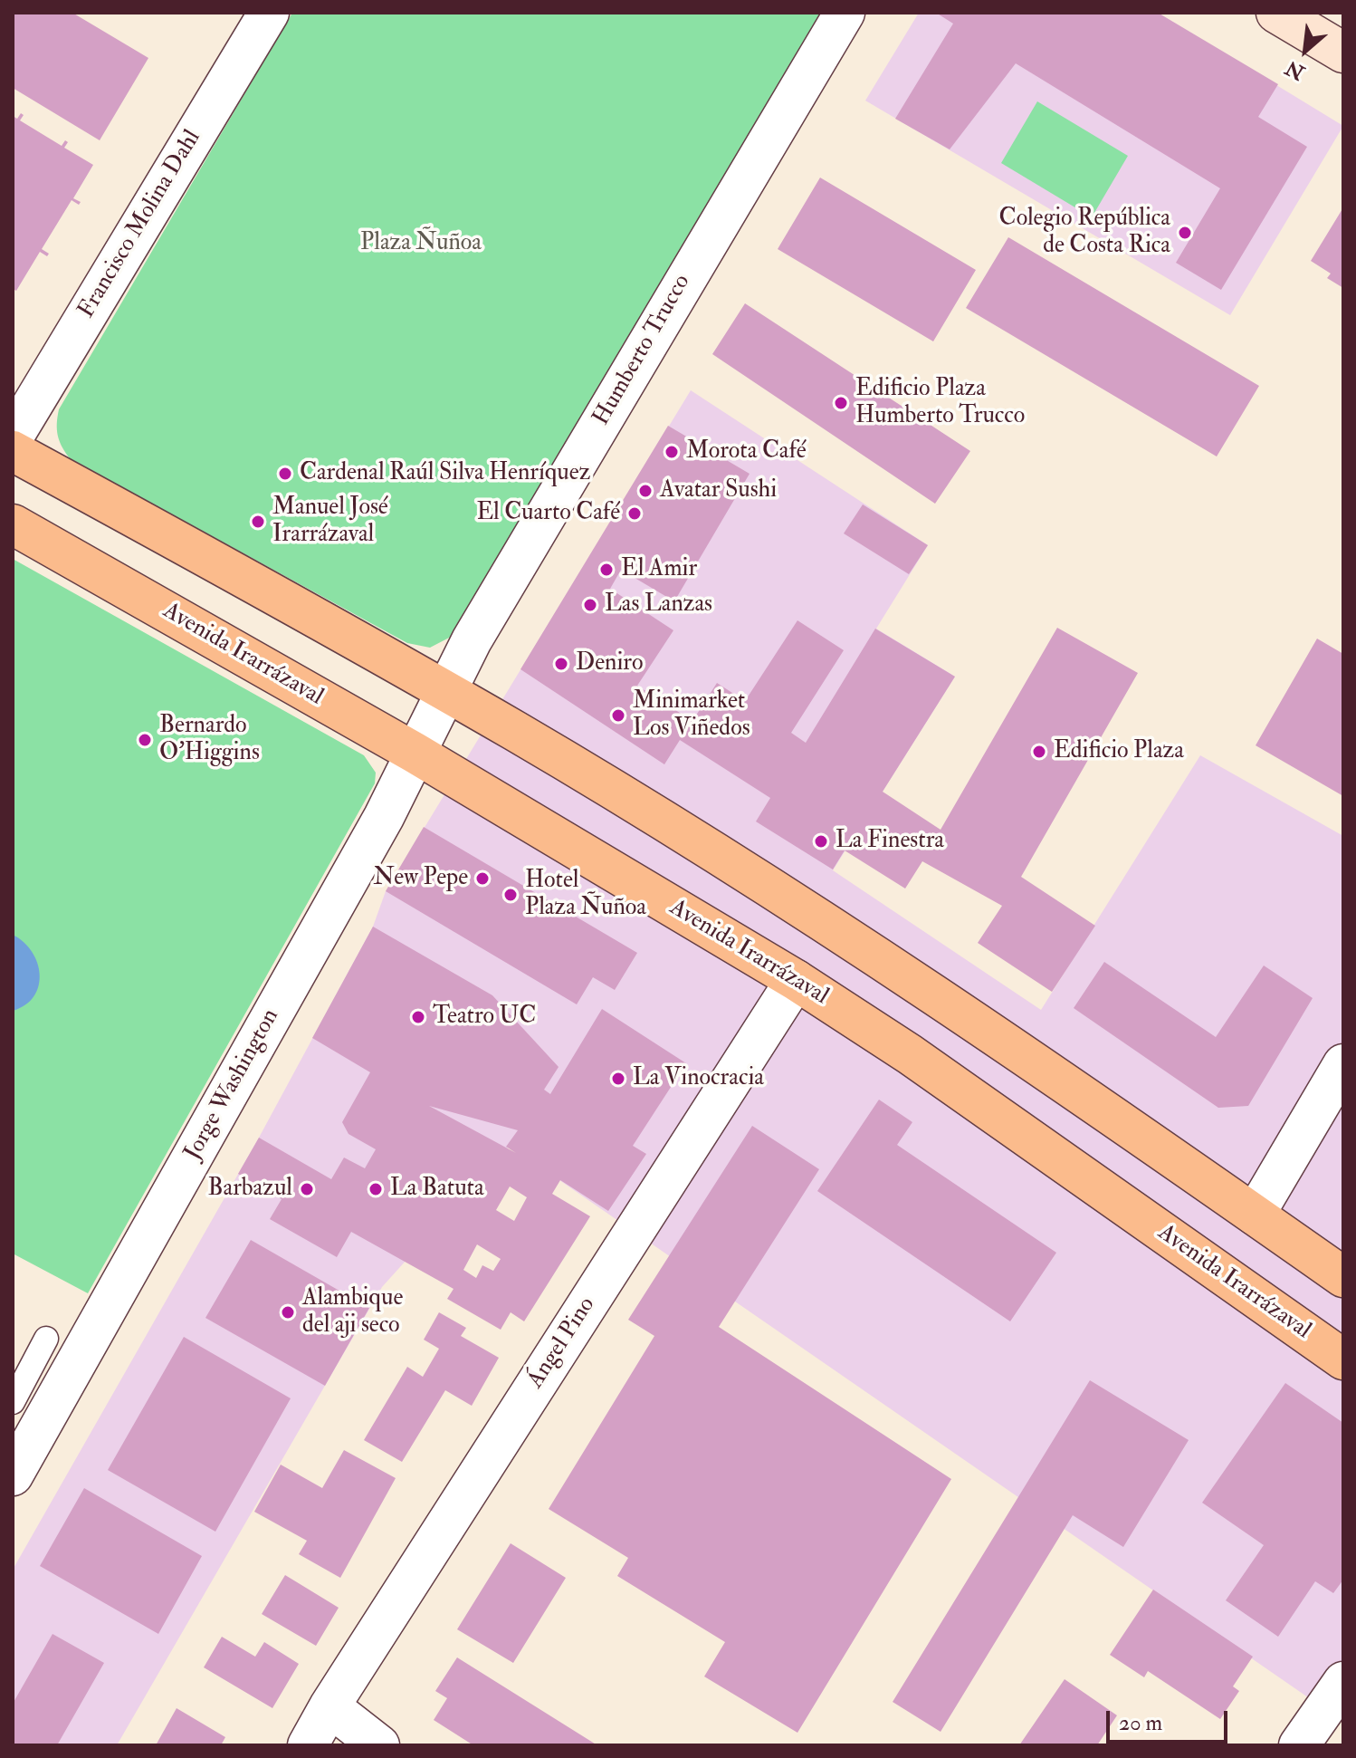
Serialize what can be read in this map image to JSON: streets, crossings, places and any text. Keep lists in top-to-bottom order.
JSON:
{
  "streets": {
    "main road": ["Avenida Irarrázaval"],
    "street": [
      "Francisco Molina Dahl",
      "Humberto Trucco",
      "Jorge Washington",
      "Ángel Pino"
    ]
  },
  "crossings": [
    ["Humberto Trucco", "Jorge Washington"],
    ["Avenida Irarrázaval", "Jorge Washington"],
    ["Avenida Irarrázaval", "Ángel Pino"]
  ],
  "parks": ["Plaza Ñuñoa"],
  "places": [
    "Colegio República de Costa Rica",
    "Edificio Plaza Humberto Trucco",
    "Morota Café",
    "Cardenal Raúl Silva Henríquez",
    "Avatar Sushi",
    "El Cuarto Café",
    "Manuel José Irarrázaval",
    "El Amir",
    "Las Lanzas",
    "Deniro",
    "Minimarket Los Viñedos",
    "Bernardo O'Higgins",
    "Edificio Plaza",
    "La Finestra",
    "New Pepe",
    "Hotel Plaza Ñuñoa",
    "Teatro UC",
    "La Vinocracia",
    "Barbazul",
    "La Batuta",
    "Alambique del aji seco"
  ],
  "scale_bar": "20 m",
  "north": "bottom left"
}
